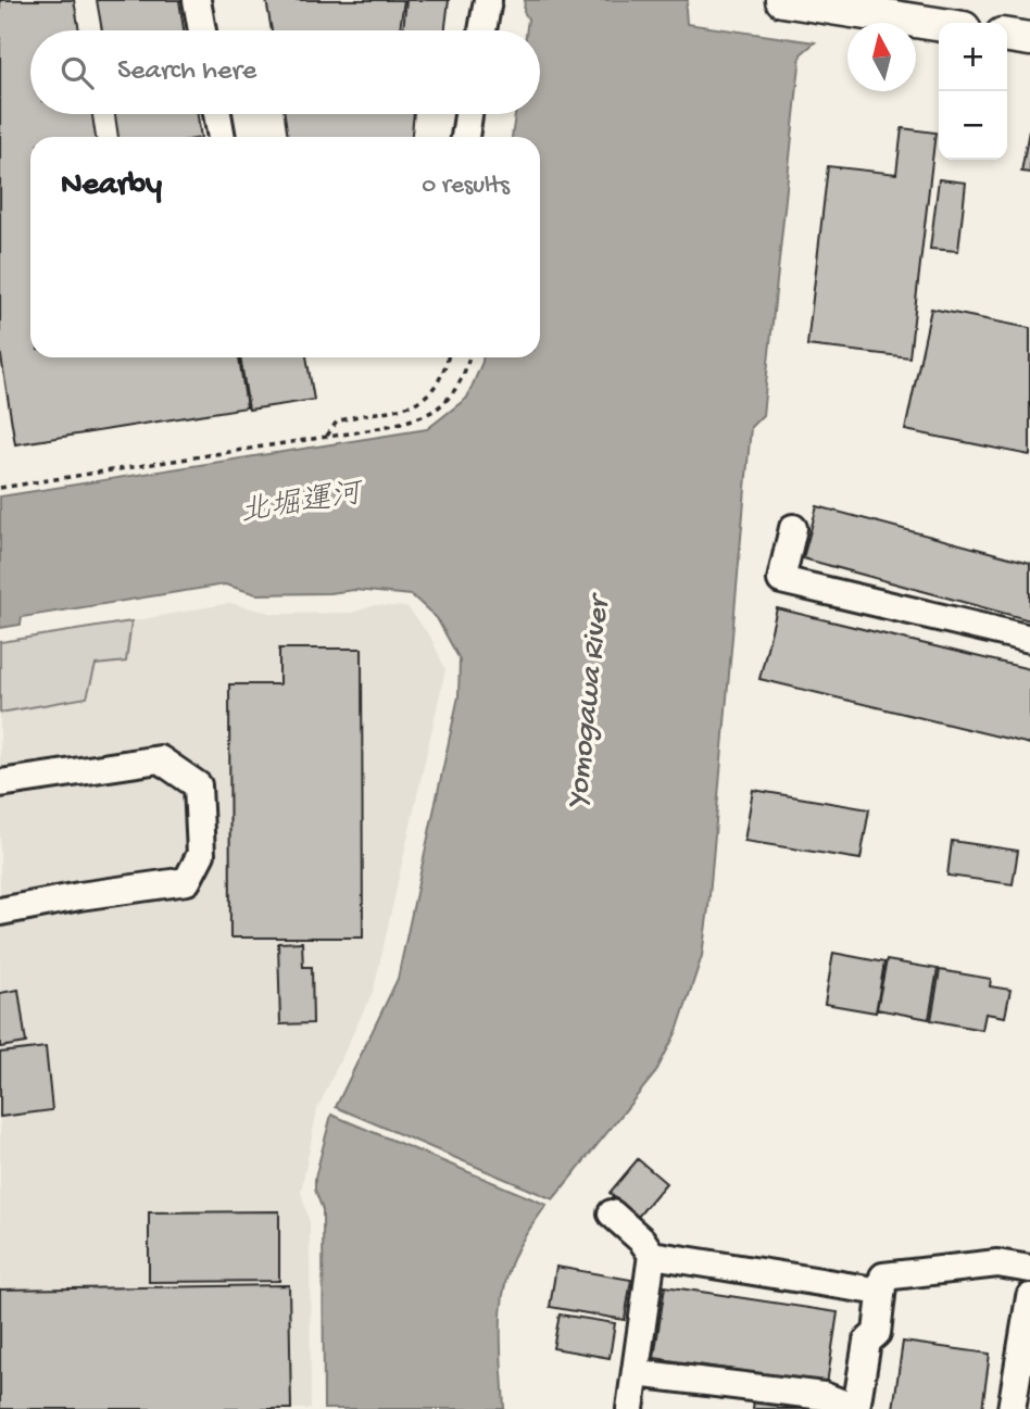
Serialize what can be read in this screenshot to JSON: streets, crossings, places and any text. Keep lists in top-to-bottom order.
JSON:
{
  "water": ["北堀運河", "Yomogawa River"],
  "north": "top",
  "page": {
    "map_buttons": ["+", "−"],
    "search": "Search here",
    "heading": ["Nearby", "0 results"]
  }
}
